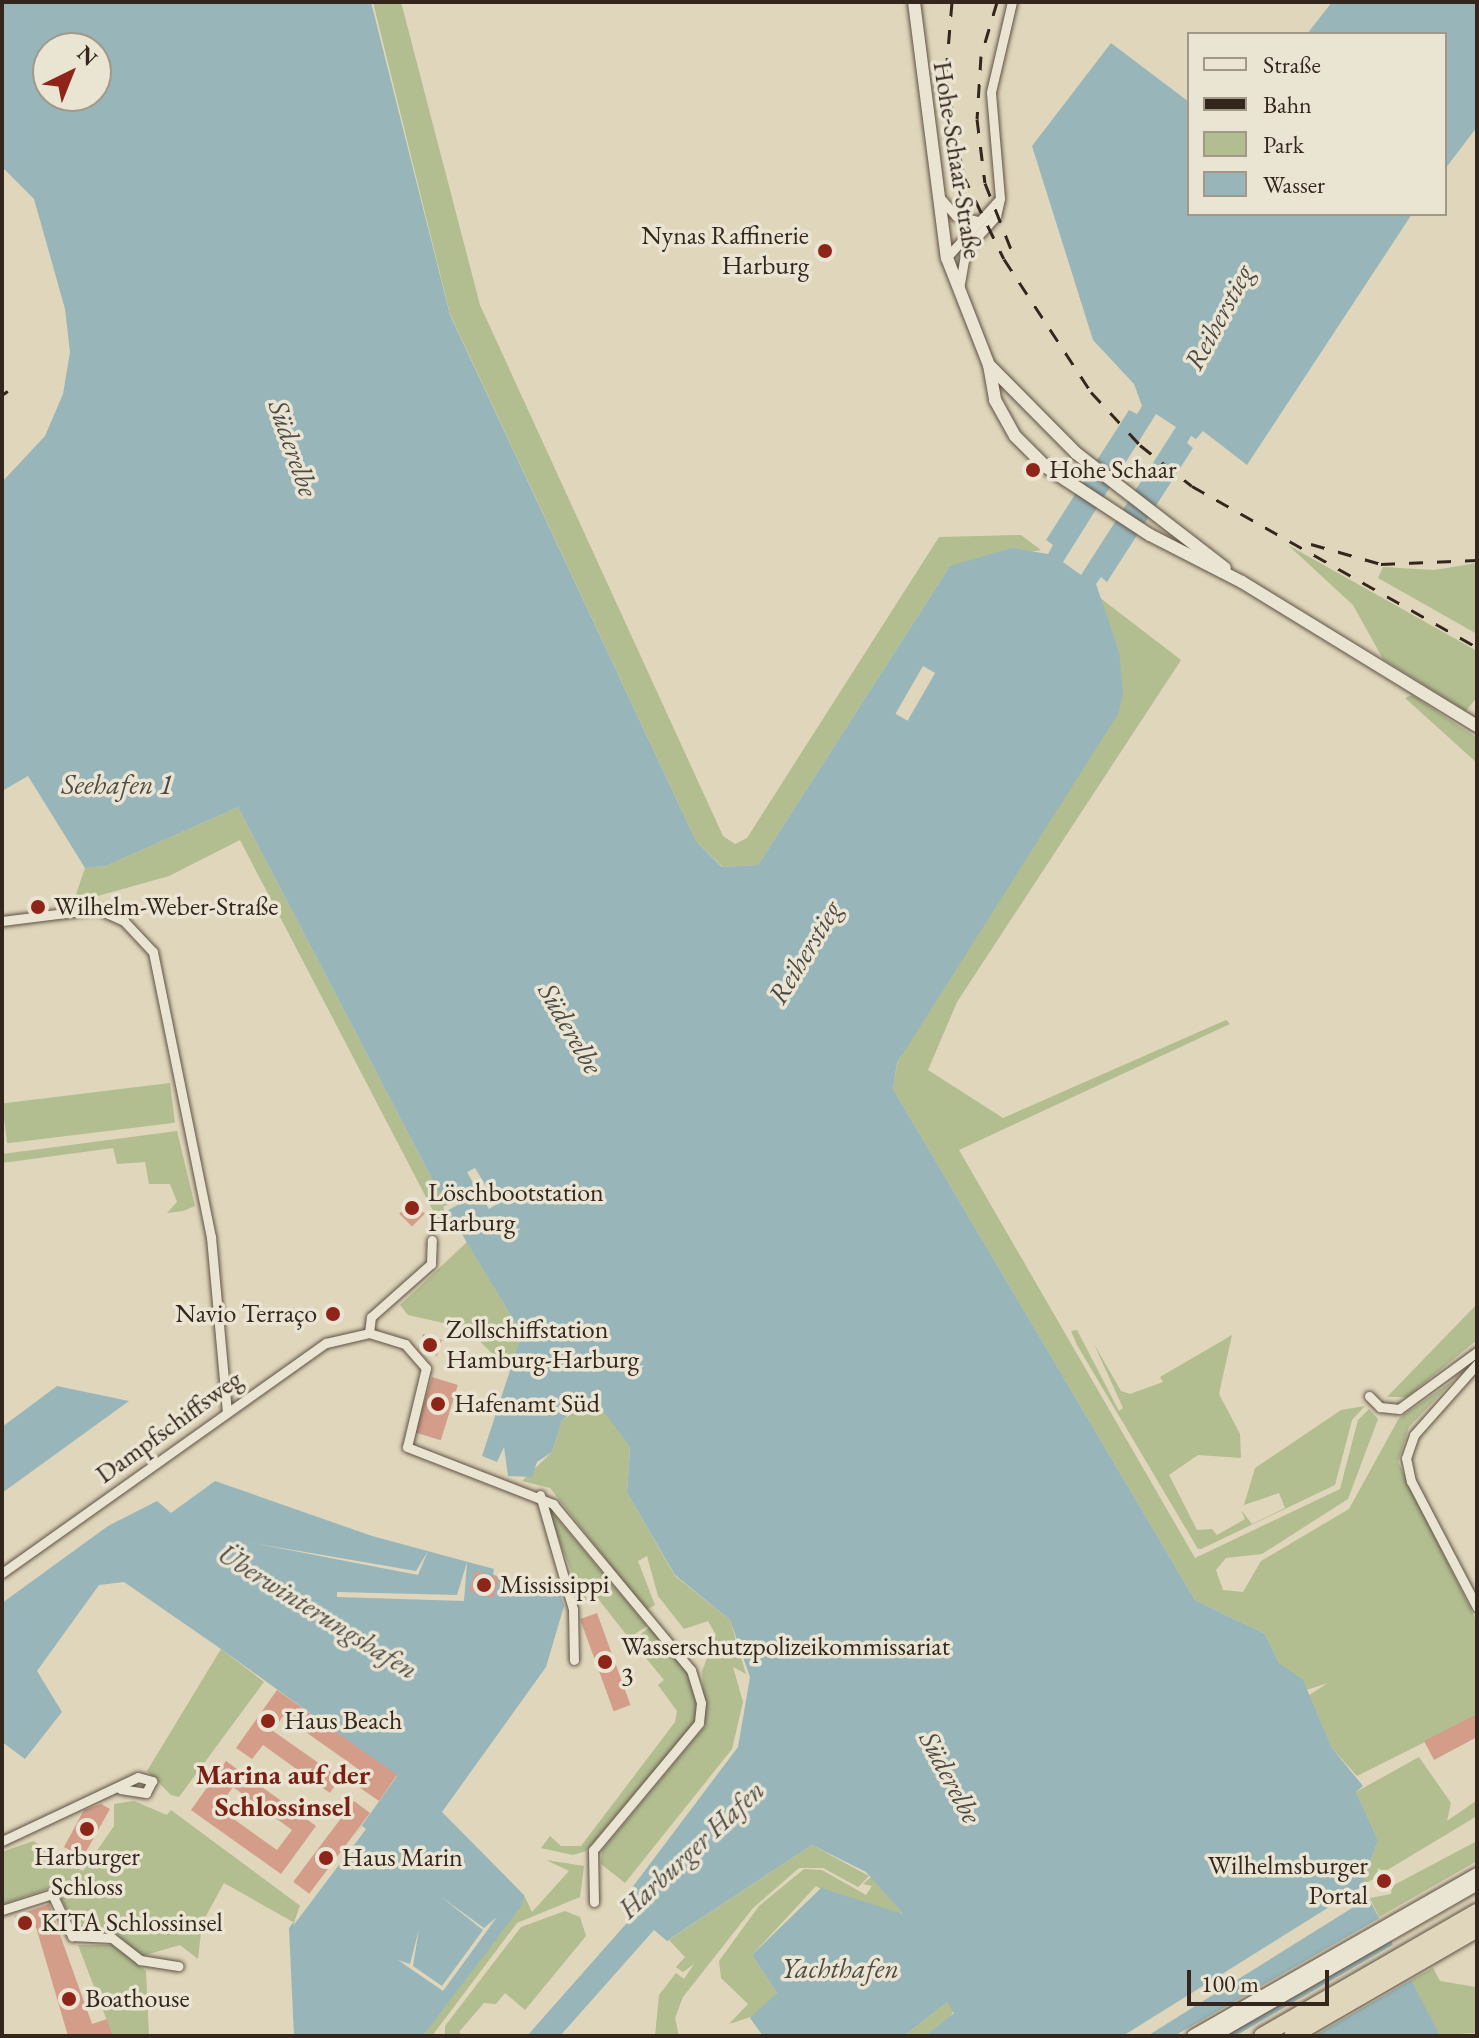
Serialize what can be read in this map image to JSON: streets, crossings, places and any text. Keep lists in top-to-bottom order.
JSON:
{
  "streets": {
    "main road": ["Hohe-Schaar-Straße"],
    "street": ["Dampfschiffsweg"]
  },
  "districts": ["Marina auf der Schlossinsel"],
  "water": [
    "Reiherstieg",
    "Süderelbe",
    "Seehafen 1",
    "Überwinterungshafen",
    "Harburger Hafen",
    "Yachthafen"
  ],
  "places": [
    "Nynas Raffinerie Harburg",
    "Hohe Schaar",
    "Wilhelm-Weber-Straße",
    "Löschbootstation Harburg",
    "Navio Terraço",
    "Zollschiffstation Hamburg-Harburg",
    "Hafenamt Süd",
    "Mississippi",
    "Wasserschutzpolizeikommissariat 3",
    "Haus Beach",
    "Harburger Schloss",
    "Haus Marin",
    "Wilhelmsburger Portal",
    "KITA Schlossinsel",
    "Boathouse"
  ],
  "legend": [
    "Straße",
    "Bahn",
    "Park",
    "Wasser"
  ],
  "scale_bar": "100 m",
  "north": "top right"
}
